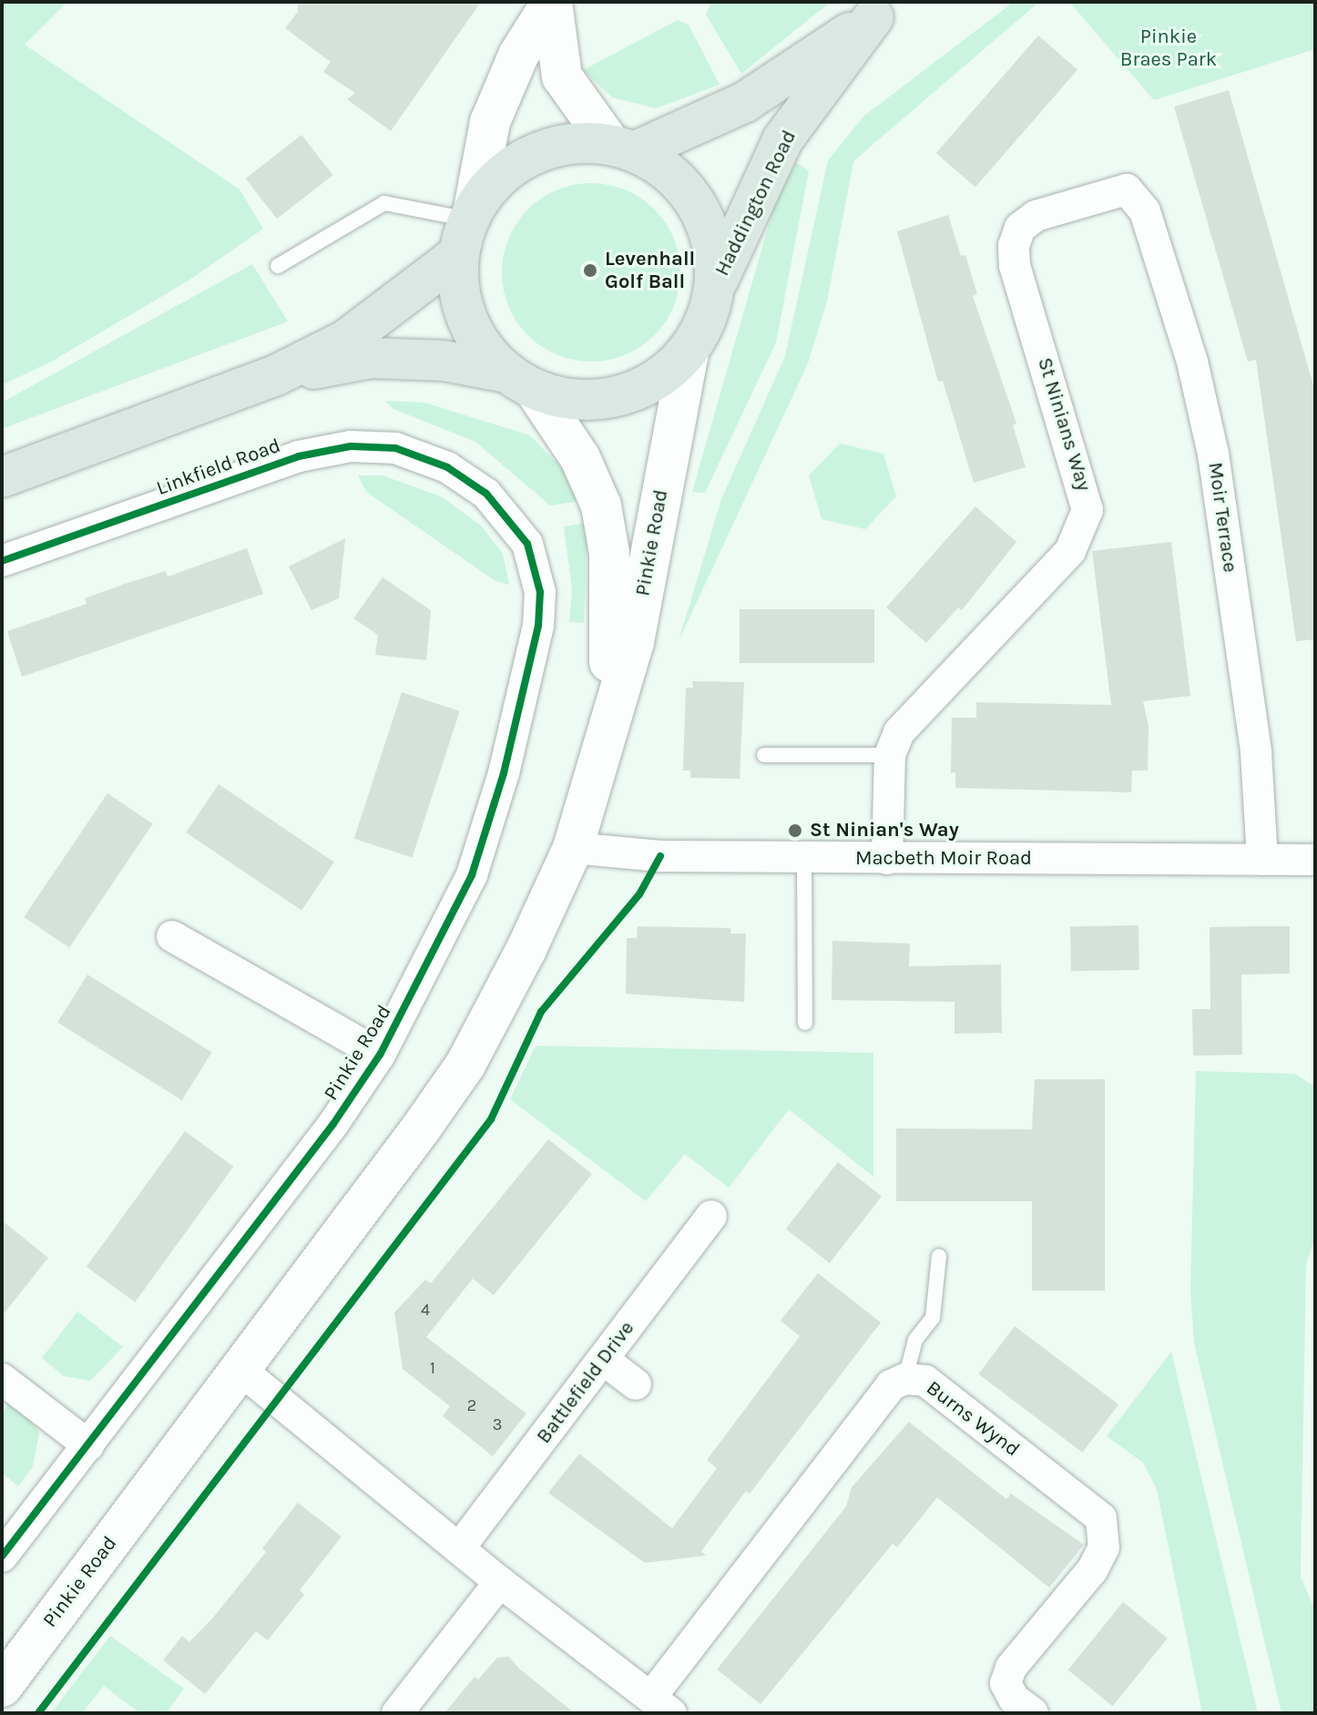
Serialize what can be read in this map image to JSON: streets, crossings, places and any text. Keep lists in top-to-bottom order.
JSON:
{
  "streets": {
    "main road": ["Haddington Road", "Pinkie Road"],
    "street": [
      "St Ninians Way",
      "Linkfield Road",
      "Moir Terrace",
      "Macbeth Moir Road",
      "Battlefield Drive",
      "Burns Wynd"
    ]
  },
  "crossings": [
    ["Haddington Road", "Pinkie Road"],
    ["St Ninians Way", "Moir Terrace"],
    ["St Ninians Way", "Macbeth Moir Road"],
    ["Linkfield Road", "Pinkie Road"],
    ["Moir Terrace", "Macbeth Moir Road"],
    ["Pinkie Road", "Macbeth Moir Road"]
  ],
  "parks": ["Pinkie Braes Park"],
  "places": ["Levenhall Golf Ball", "St Ninian's Way"],
  "house_numbers": [
    "4",
    "1",
    "2",
    "3"
  ]
}
